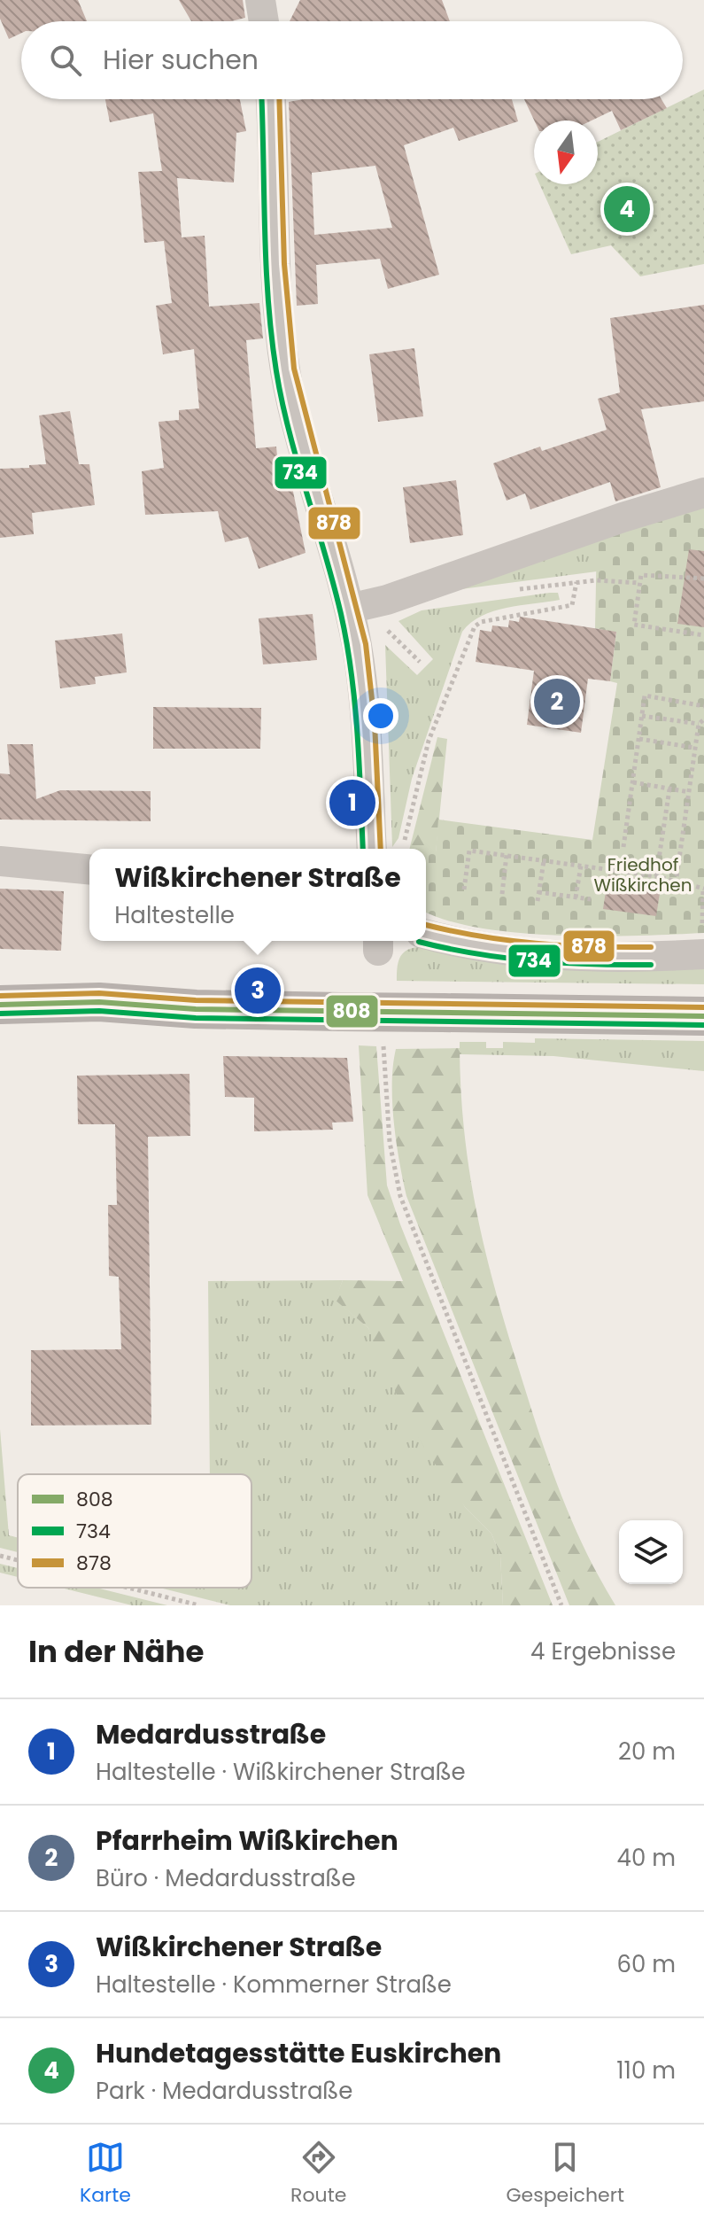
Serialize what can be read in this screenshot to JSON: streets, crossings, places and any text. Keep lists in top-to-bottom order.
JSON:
{
  "parks": ["Friedhof Wißkirchen"],
  "lines": ["transit line 734", "transit line 878", "transit line 808"],
  "legend": ["808", "734", "878"],
  "north": "bottom",
  "page": {
    "search": "Hier suchen",
    "pins": [
      "4",
      "2",
      "1",
      "3"
    ],
    "popup": ["Wißkirchener Straße", "Haltestelle"],
    "heading": ["In der Nähe", "4 Ergebnisse"],
    "list": [
      {
        "mark": "1",
        "name": "Medardusstraße",
        "note": "Haltestelle · Wißkirchener Straße",
        "value": "20 m"
      },
      {
        "mark": "2",
        "name": "Pfarrheim Wißkirchen",
        "note": "Büro · Medardusstraße",
        "value": "40 m"
      },
      {
        "mark": "3",
        "name": "Wißkirchener Straße",
        "note": "Haltestelle · Kommerner Straße",
        "value": "60 m"
      },
      {
        "mark": "4",
        "name": "Hundetagesstätte Euskirchen",
        "note": "Park · Medardusstraße",
        "value": "110 m"
      }
    ],
    "nav": ["Karte", "Route", "Gespeichert"]
  }
}
